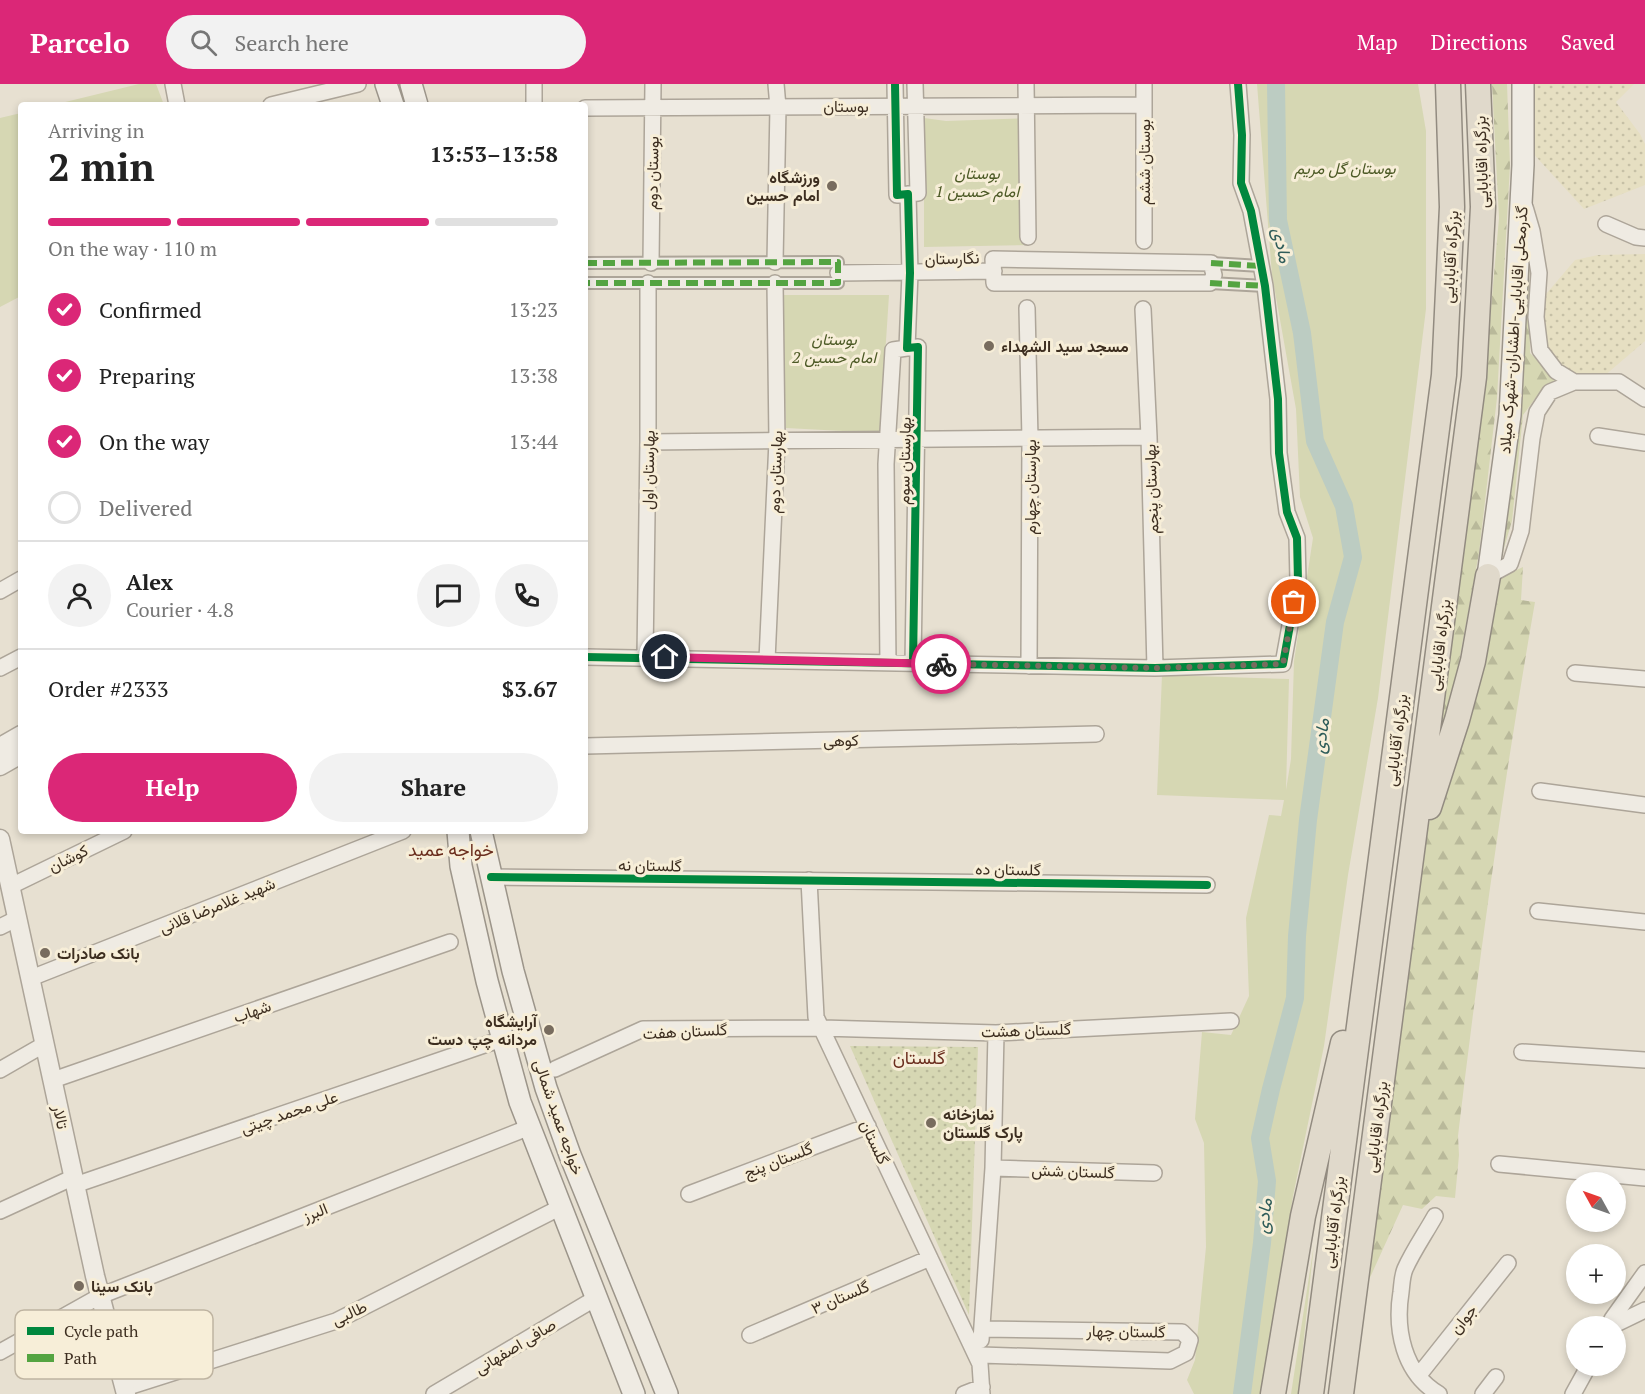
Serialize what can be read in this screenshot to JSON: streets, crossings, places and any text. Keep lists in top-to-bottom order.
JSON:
{
  "streets": {
    "highway": ["بزرگراه اقابابایی", "بزرگراه آقابابایی"],
    "main road": ["گذرمحلی اقابابایی-اطشاران-شهرک میلاد", "خواجه عمید شمالی"],
    "street": [
      "بوستان",
      "بوستان ششم",
      "بوستان دوم",
      "نگارستان",
      "بهارستان سوم",
      "بهارستان اول",
      "بهارستان دوم",
      "بهارستان چهارم",
      "بهارستان پنجم",
      "کوهی",
      "کوشان",
      "گلستان نه",
      "گلستان ده",
      "شهید غلامرضا قلانی",
      "شهاب",
      "گلستان هشت",
      "گلستان هفت",
      "علی محمد چیتی",
      "تالار",
      "گلستان",
      "گلستان پنج",
      "گلستان شش",
      "البرز",
      "گلستان ۳",
      "طالبی",
      "جوان",
      "گلستان چهار",
      "صافی اصفهانی"
    ]
  },
  "crossings": [
    ["بوستان", "بوستان ششم"],
    ["بوستان", "بوستان دوم"],
    ["بزرگراه اقابابایی", "بزرگراه آقابابایی"],
    ["نگارستان", "بهارستان اول"],
    ["نگارستان", "بهارستان دوم"],
    ["کوشان", "تالار"],
    ["گلستان نه", "گلستان ده"],
    ["گلستان نه", "خواجه عمید شمالی"],
    ["گلستان نه", "گلستان"],
    ["گلستان ده", "گلستان"],
    ["شهید غلامرضا قلانی", "تالار"],
    ["شهاب", "تالار"],
    ["گلستان هشت", "گلستان هفت"],
    ["گلستان هشت", "گلستان"],
    ["گلستان هفت", "گلستان"],
    ["علی محمد چیتی", "تالار"],
    ["علی محمد چیتی", "خواجه عمید شمالی"],
    ["تالار", "البرز"],
    ["خواجه عمید شمالی", "البرز"],
    ["خواجه عمید شمالی", "طالبی"],
    ["خواجه عمید شمالی", "صافی اصفهانی"],
    ["گلستان", "گلستان پنج"],
    ["گلستان", "گلستان ۳"],
    ["گلستان", "گلستان چهار"]
  ],
  "districts": ["خواجه عمید", "گلستان"],
  "water": ["مادی"],
  "parks": ["بوستان گل مریم", "بوستان امام حسین 1", "بوستان امام حسین 2"],
  "places": [
    "ورزشگاه امام حسین",
    "مسجد سید الشهداء",
    "بانک صادرات",
    "آرایشگاه مردانه چپ دست",
    "نمازخانه پارک گلستان",
    "بانک سینا"
  ],
  "legend": ["Cycle path", "Path"],
  "north": "top left",
  "page": {
    "header": "Parcelo",
    "search": "Search here",
    "nav": ["Map", "Directions", "Saved"],
    "heading": ["2 min", "Arriving in", "13:53–13:58"],
    "panel": [
      "Alex",
      "Courier · 4.8",
      "Order #2333",
      "$3.67"
    ],
    "bar": "On the way · 110 m",
    "list": [
      ["Confirmed", "13:23"],
      ["Preparing", "13:38"],
      ["On the way", "13:44"],
      "Delivered"
    ],
    "buttons": ["Help", "Share"],
    "map_buttons": ["+", "−"]
  }
}
